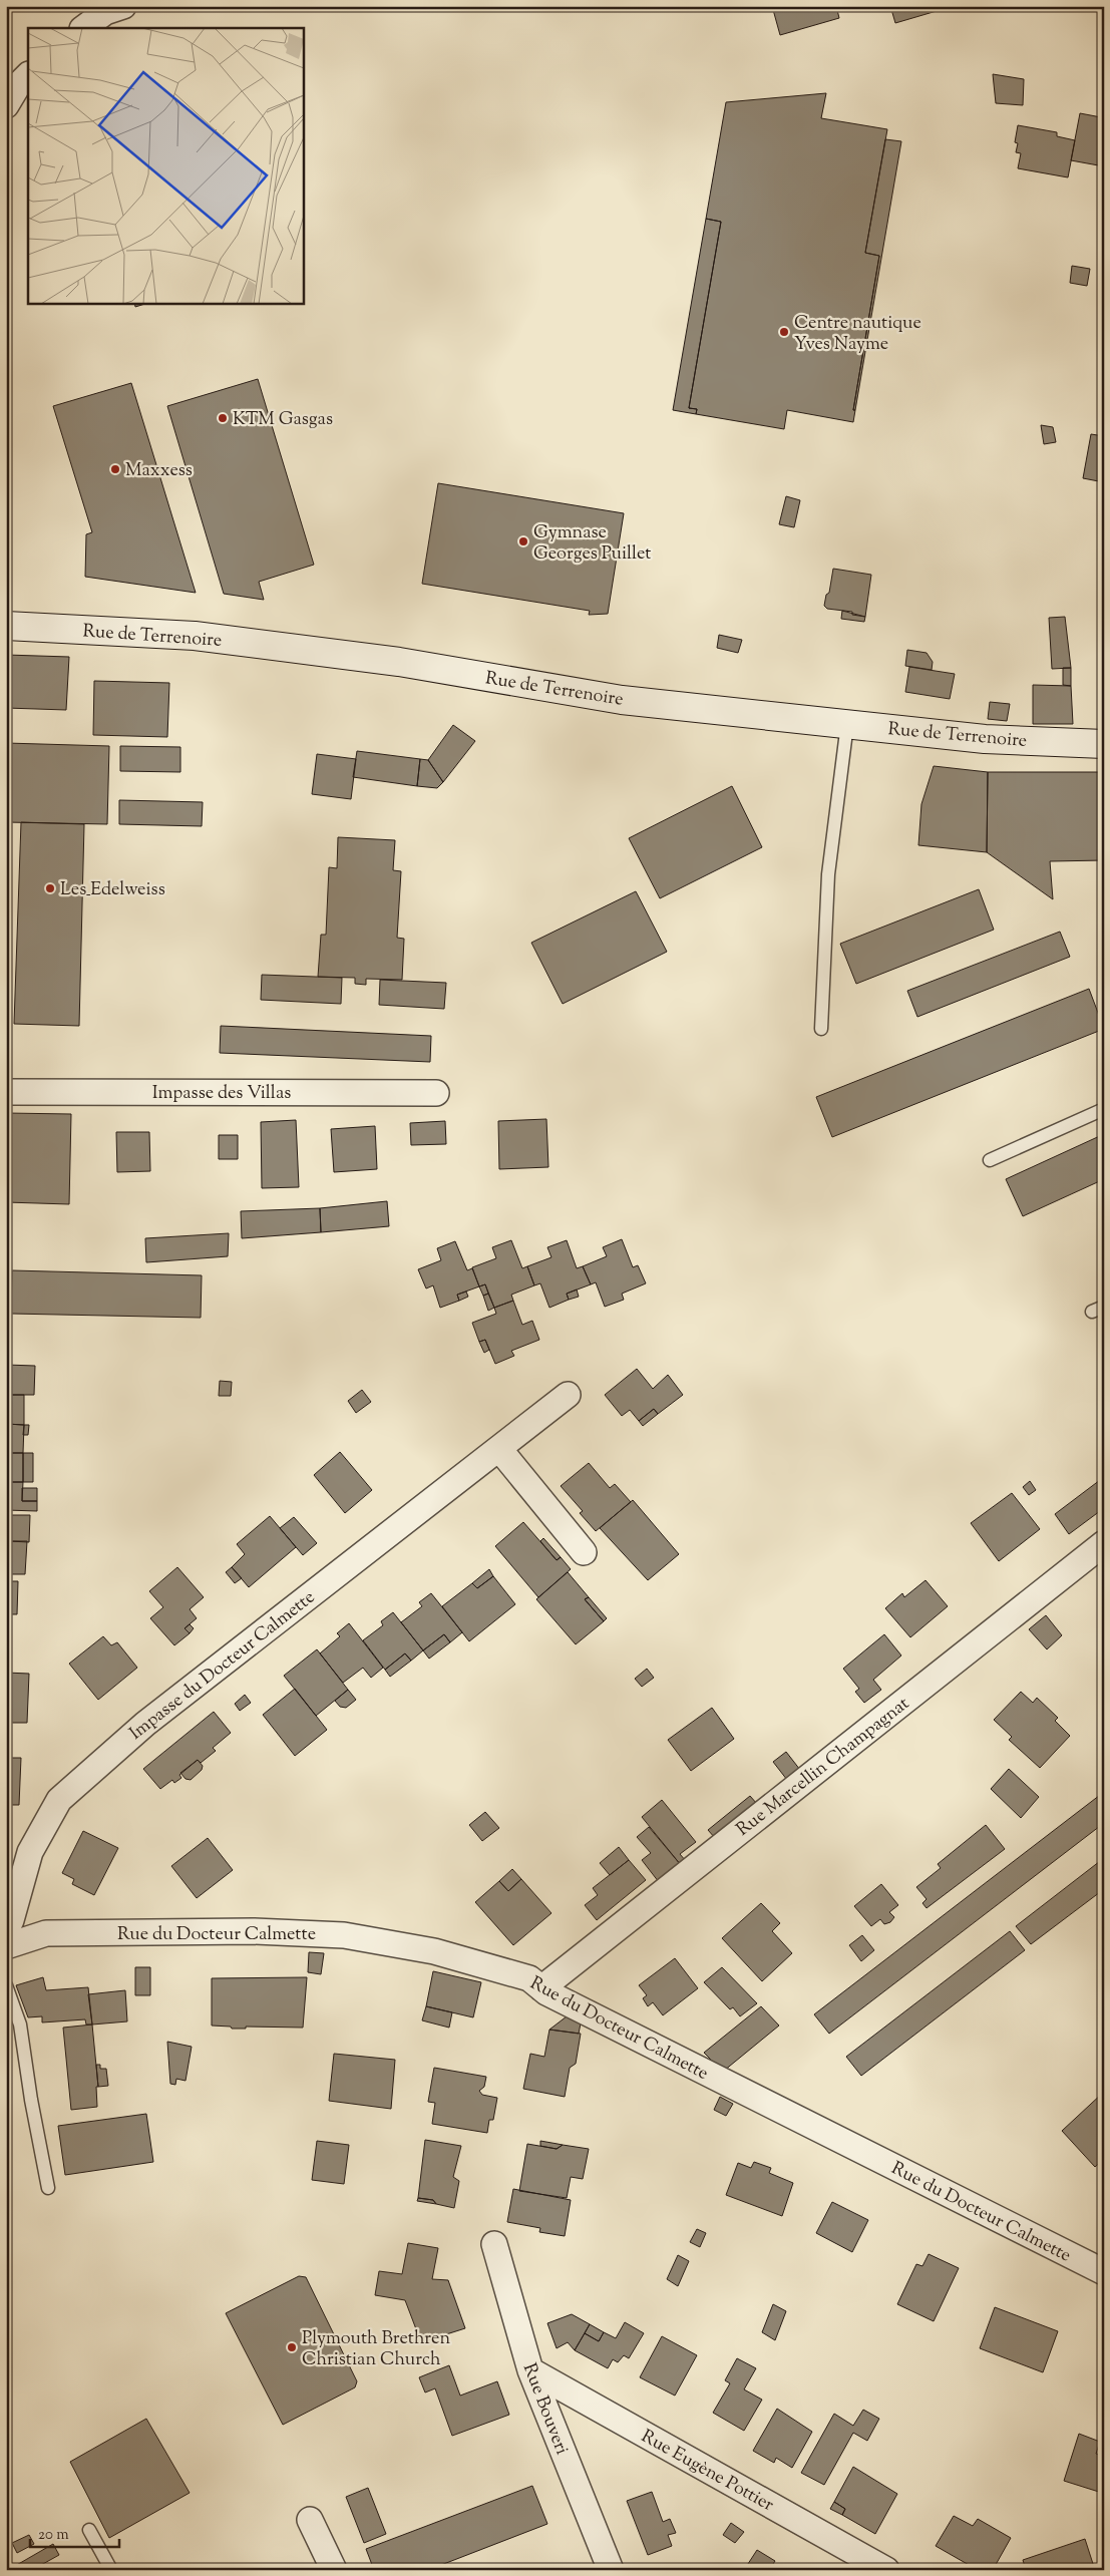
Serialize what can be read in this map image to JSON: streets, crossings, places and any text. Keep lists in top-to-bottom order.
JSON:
{
  "streets": {
    "street": [
      "Rue de Terrenoire",
      "Impasse des Villas",
      "Impasse du Docteur Calmette",
      "Rue Marcellin Champagnat",
      "Rue du Docteur Calmette",
      "Rue Bouveri",
      "Rue Eugène Pottier"
    ]
  },
  "crossings": [
    ["Rue Marcellin Champagnat", "Rue du Docteur Calmette"],
    ["Rue Bouveri", "Rue Eugène Pottier"]
  ],
  "places": [
    "Centre nautique Yves Nayme",
    "KTM Gasgas",
    "Maxxess",
    "Gymnase Georges Puillet",
    "Les_Edelweiss",
    "Plymouth Brethren Christian Church"
  ],
  "scale_bar": "20 m"
}
